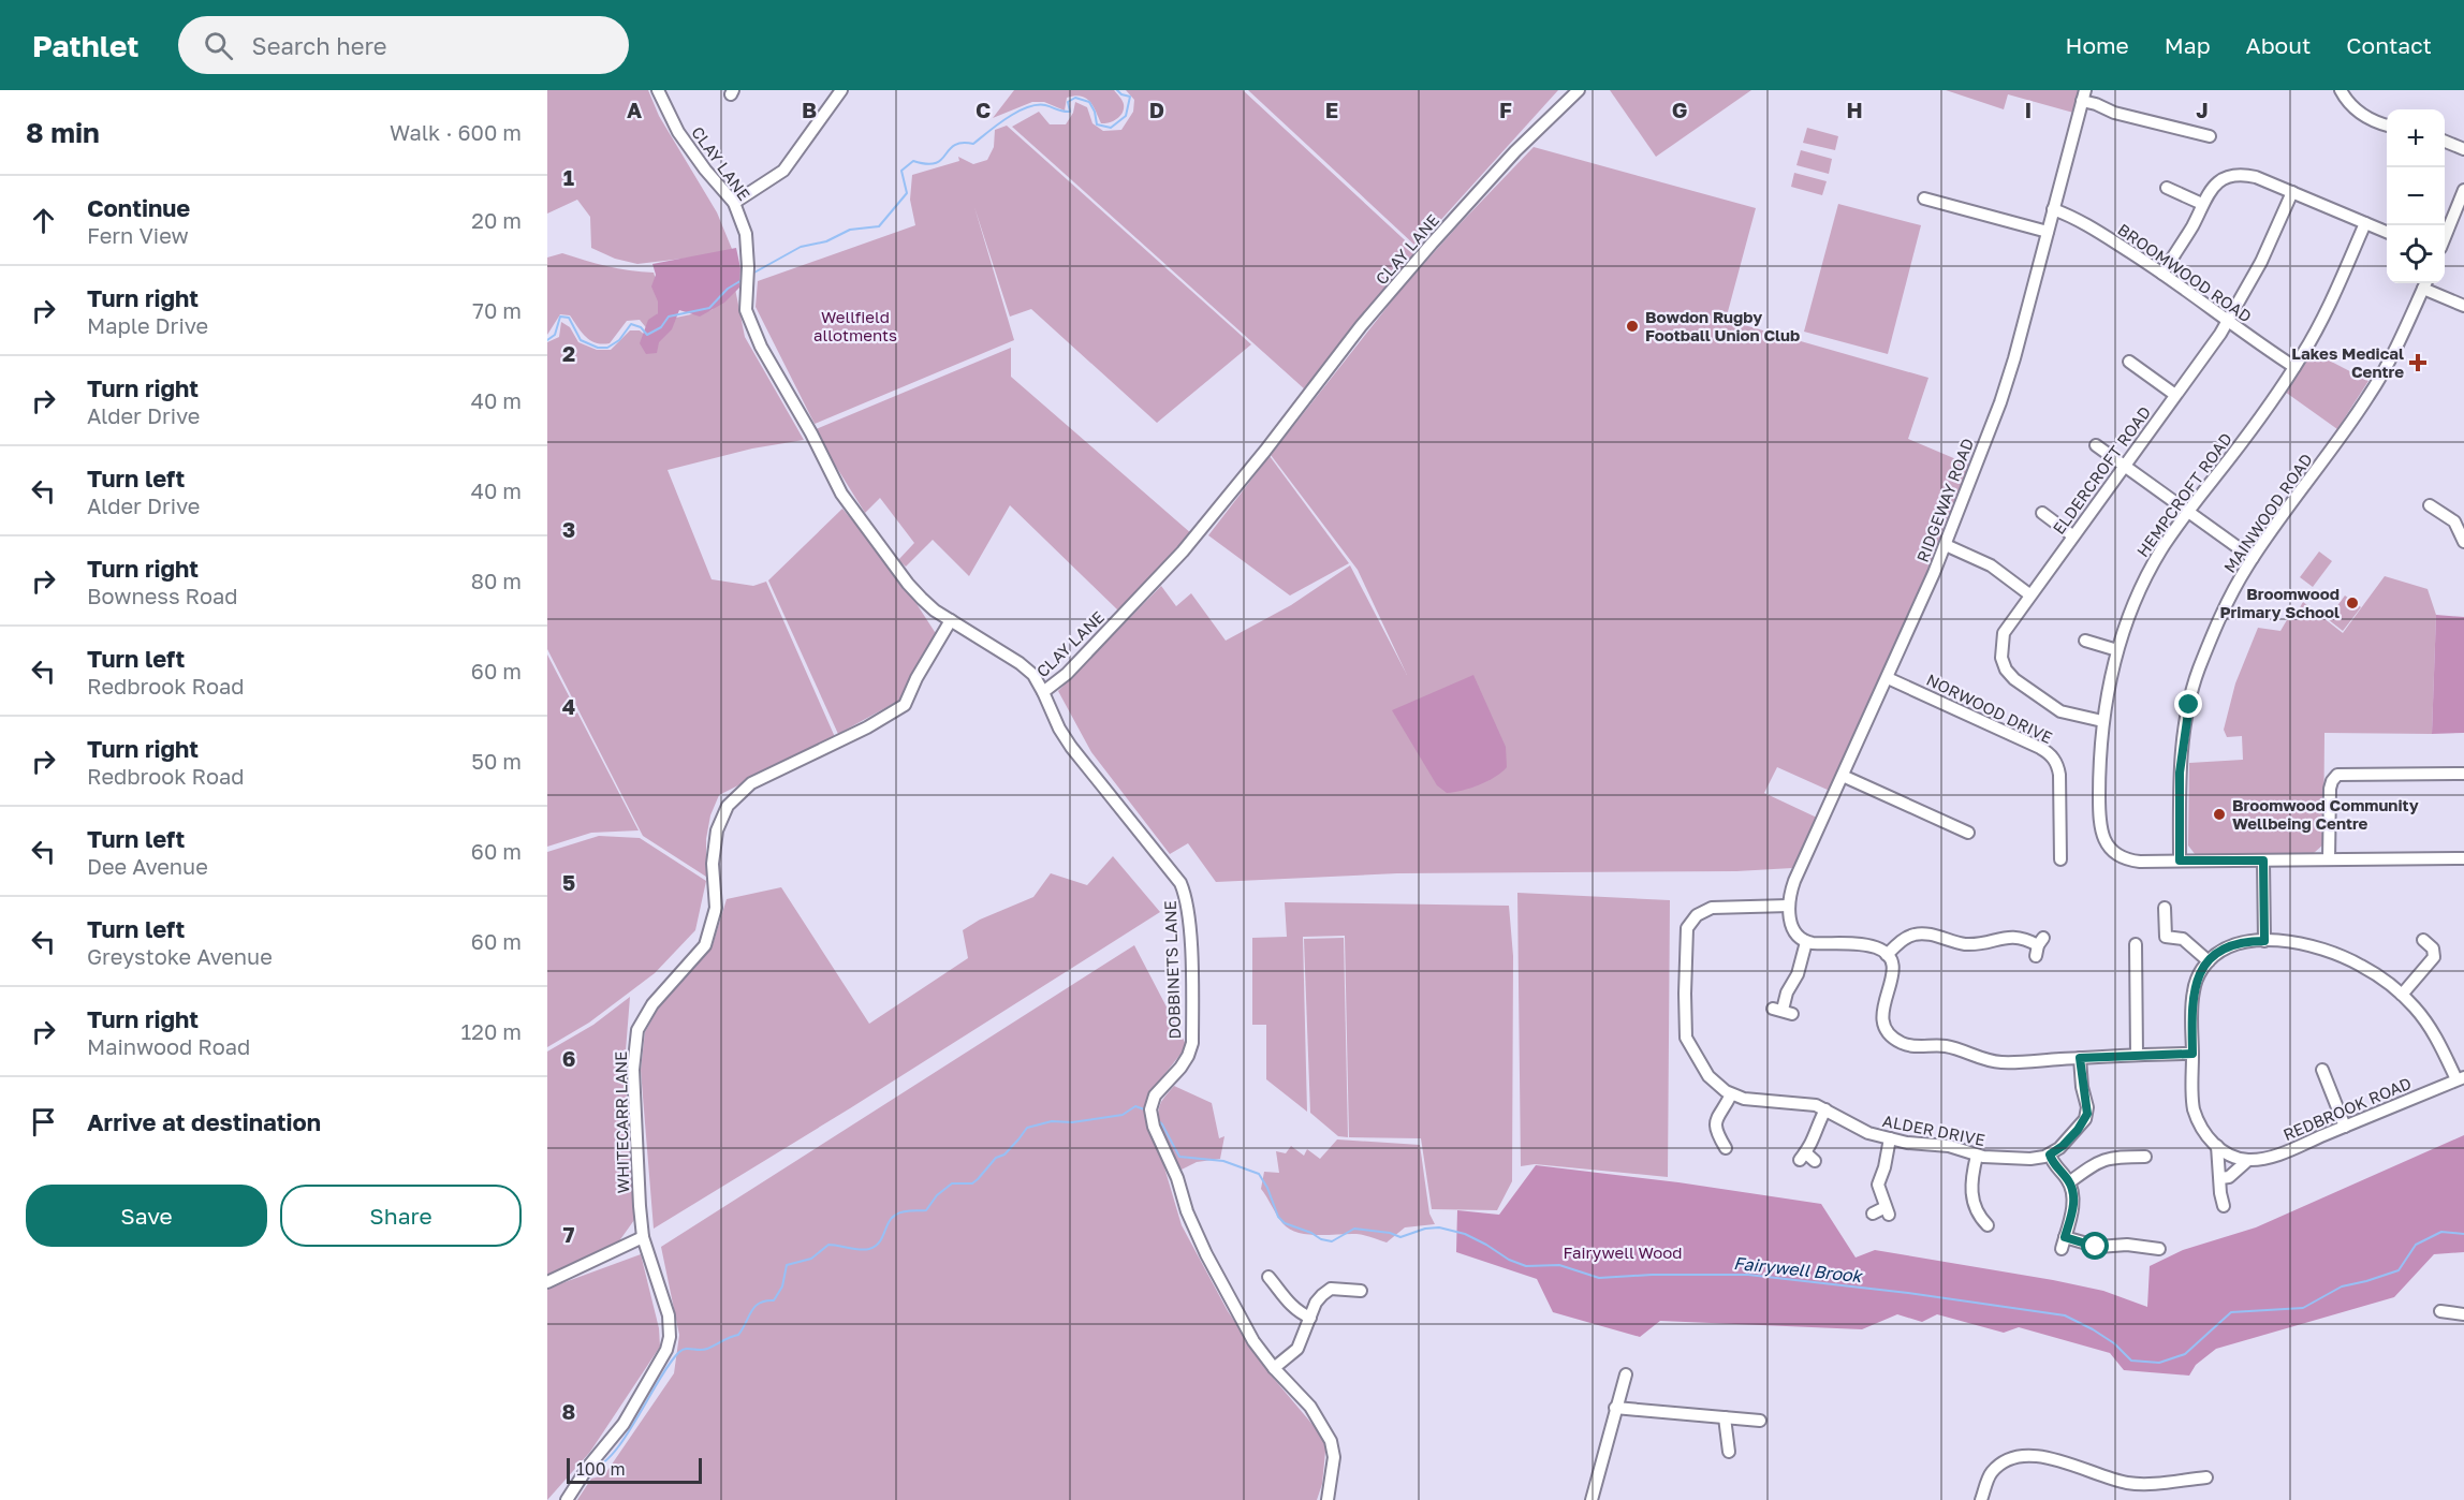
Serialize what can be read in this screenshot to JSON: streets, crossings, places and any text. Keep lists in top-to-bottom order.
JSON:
{
  "streets": {
    "street": [
      "CLAY LANE",
      "BROOMWOOD ROAD",
      "ELDERCROFT ROAD",
      "HEMPCROFT ROAD",
      "RIDGEWAY ROAD",
      "MAINWOOD ROAD",
      "NORWOOD DRIVE",
      "DOBBINETS LANE",
      "REDBROOK ROAD",
      "WHITECARR LANE",
      "ALDER DRIVE"
    ]
  },
  "crossings": [
    ["CLAY LANE", "DOBBINETS LANE"],
    ["CLAY LANE", "WHITECARR LANE"],
    ["BROOMWOOD ROAD", "ELDERCROFT ROAD"],
    ["BROOMWOOD ROAD", "HEMPCROFT ROAD"],
    ["BROOMWOOD ROAD", "RIDGEWAY ROAD"],
    ["ELDERCROFT ROAD", "HEMPCROFT ROAD"],
    ["HEMPCROFT ROAD", "MAINWOOD ROAD"],
    ["RIDGEWAY ROAD", "NORWOOD DRIVE"]
  ],
  "water": ["Fairywell Brook"],
  "parks": ["Wellfield allotments", "Fairywell Wood"],
  "places": {
    "other": ["Bowdon Rugby Football Union Club", "Broomwood Primary School", "Broomwood Community Wellbeing Centre"],
    "health": ["Lakes Medical Centre"]
  },
  "scale_bar": "100 m",
  "page": {
    "header": "Pathlet",
    "search": "Search here",
    "nav": [
      "Home",
      "Map",
      "About",
      "Contact"
    ],
    "heading": ["8 min", "Walk · 600 m"],
    "map_buttons": ["+", "−"],
    "list": [
      ["Continue", "Fern View", "20 m"],
      ["Turn right", "Maple Drive", "70 m"],
      ["Turn right", "Alder Drive", "40 m"],
      ["Turn left", "Alder Drive", "40 m"],
      ["Turn right", "Bowness Road", "80 m"],
      ["Turn left", "Redbrook Road", "60 m"],
      ["Turn right", "Redbrook Road", "50 m"],
      ["Turn left", "Dee Avenue", "60 m"],
      ["Turn left", "Greystoke Avenue", "60 m"],
      ["Turn right", "Mainwood Road", "120 m"],
      "Arrive at destination"
    ],
    "buttons": ["Save", "Share"],
    "scale": "100 m"
  },
  "grid": {
    "columns": [
      "A",
      "B",
      "C",
      "D",
      "E",
      "F",
      "G",
      "H",
      "I",
      "J"
    ],
    "rows": [
      "1",
      "2",
      "3",
      "4",
      "5",
      "6",
      "7",
      "8"
    ]
  }
}
